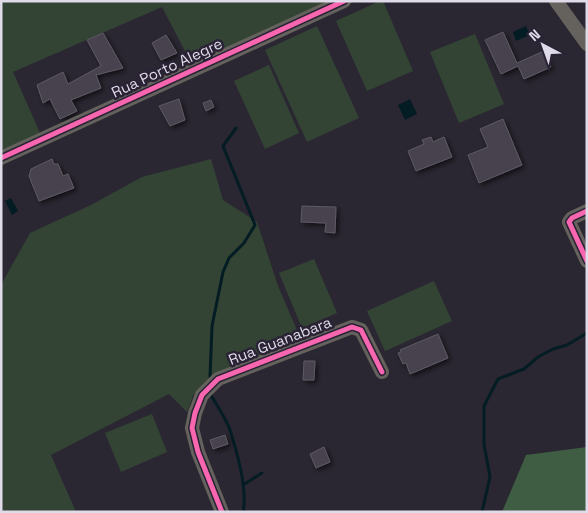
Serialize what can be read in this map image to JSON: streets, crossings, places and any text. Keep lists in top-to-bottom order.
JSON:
{
  "streets": {
    "street": ["Rua Porto Alegre", "Rua Guanabara"]
  },
  "north": "top left"
}
